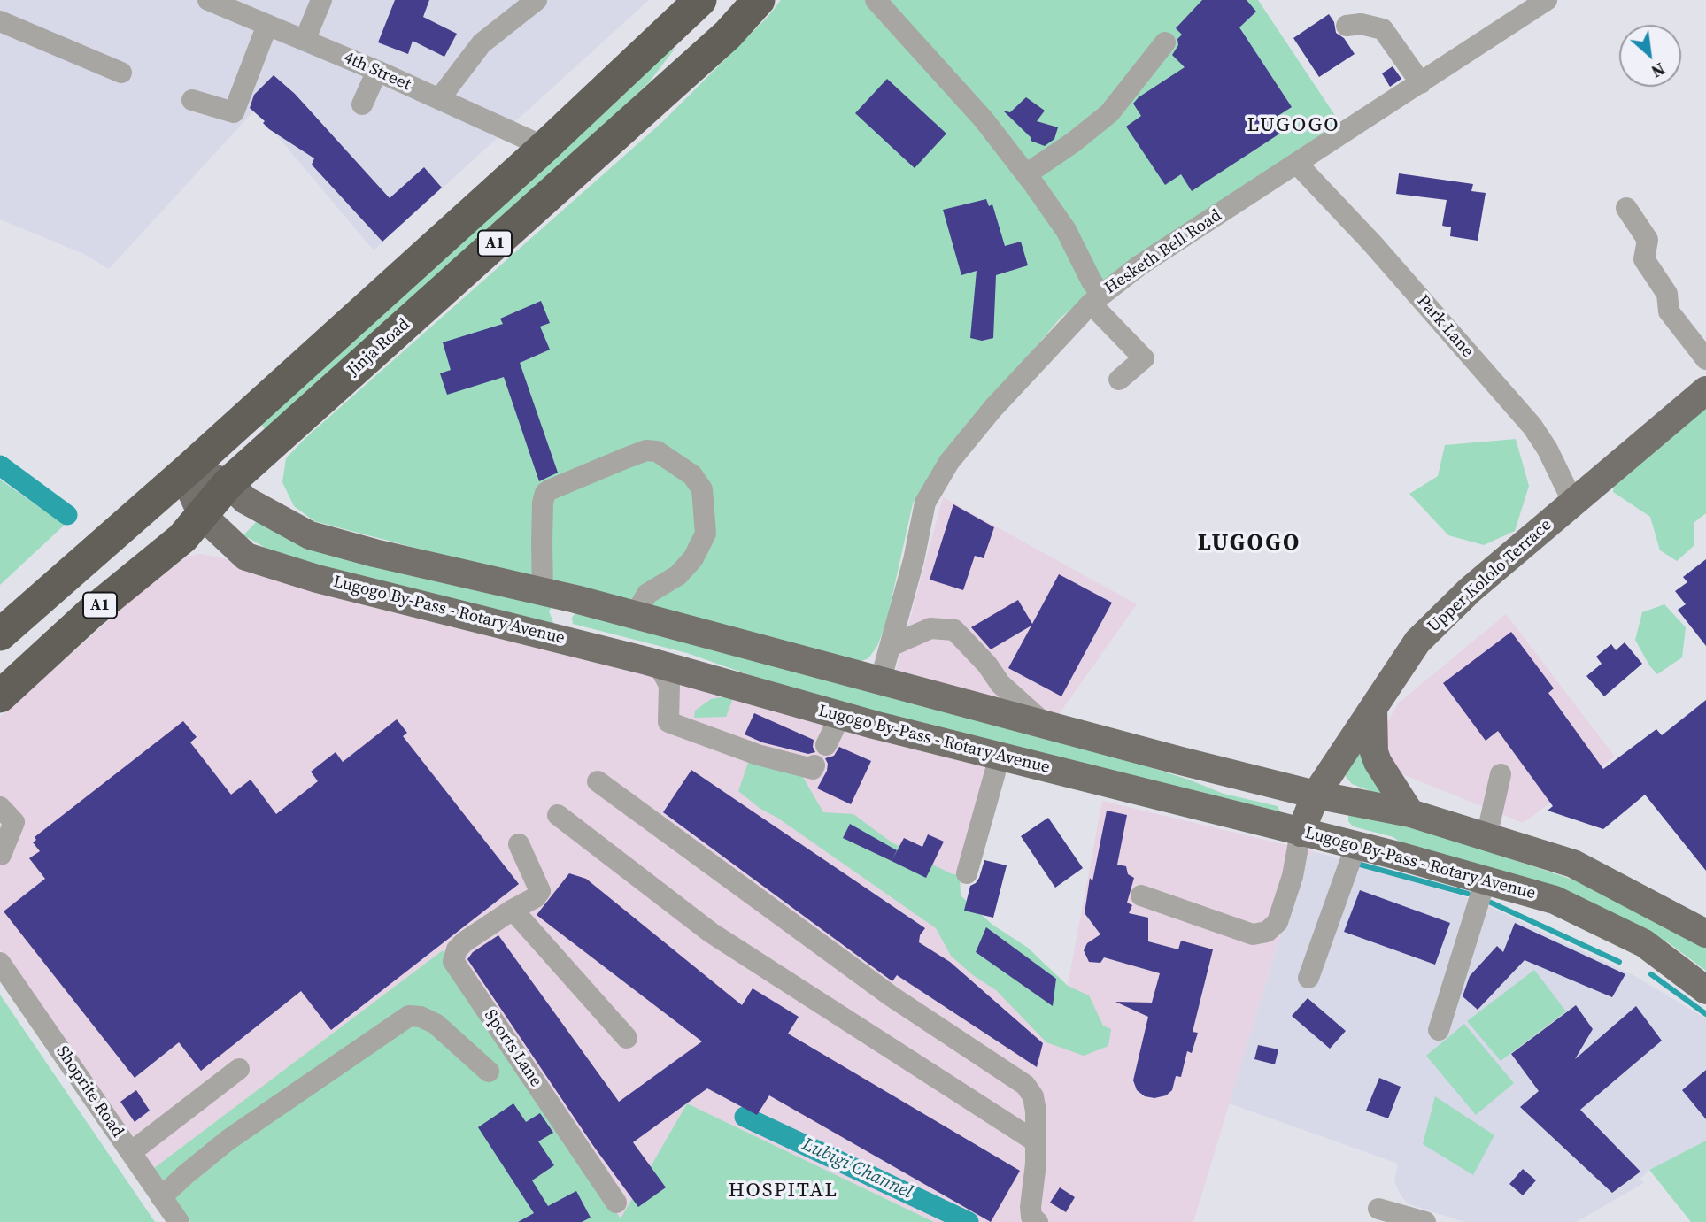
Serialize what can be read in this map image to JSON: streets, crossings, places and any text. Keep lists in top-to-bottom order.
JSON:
{
  "streets": {
    "highway": ["A1", "Jinja Road"],
    "main road": ["Upper Kololo Terrace", "Lugogo By-Pass - Rotary Avenue"],
    "street": [
      "4th Street",
      "Hesketh Bell Road",
      "Park Lane",
      "Sports Lane",
      "Shoprite Road"
    ]
  },
  "crossings": [
    ["4th Street", "A1"],
    ["A1", "Lugogo By-Pass - Rotary Avenue"],
    ["Hesketh Bell Road", "Park Lane"],
    ["Park Lane", "Upper Kololo Terrace"],
    ["Jinja Road", "Lugogo By-Pass - Rotary Avenue"],
    ["Upper Kololo Terrace", "Lugogo By-Pass - Rotary Avenue"]
  ],
  "districts": ["LUGOGO", "LUGOGO", "HOSPITAL"],
  "water": ["Lubigi Channel"],
  "north": "bottom right"
}
